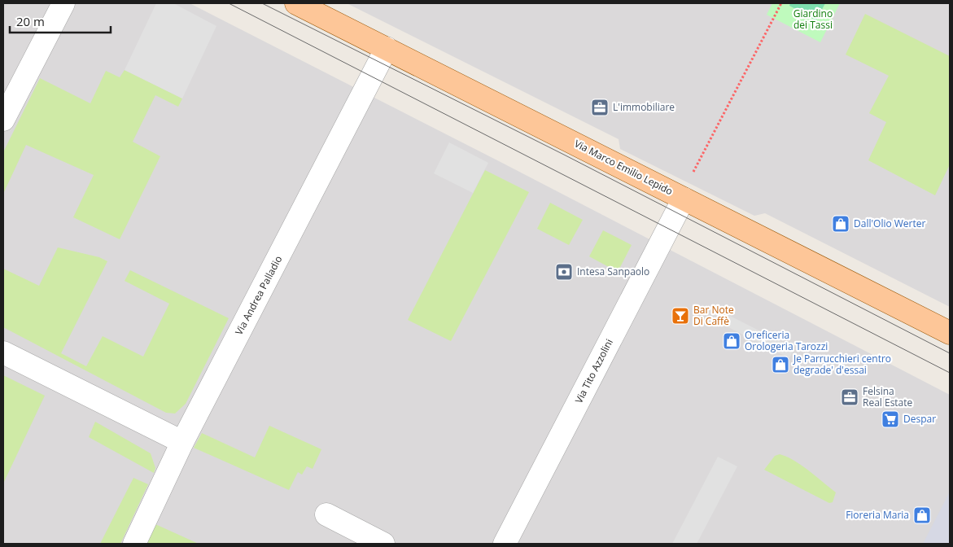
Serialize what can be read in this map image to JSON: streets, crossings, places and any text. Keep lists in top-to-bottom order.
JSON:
{
  "streets": {
    "main road": ["Via Marco Emilio Lepido"],
    "lane": ["Via Andrea Palladio", "Via Tito Azzolini"]
  },
  "crossings": [
    ["Via Marco Emilio Lepido", "Via Andrea Palladio"],
    ["Via Marco Emilio Lepido", "Via Tito Azzolini"]
  ],
  "parks": ["Giardino dei Tassi"],
  "places": {
    "office": ["L'immobiliare", "Felsina Real Estate"],
    "shop": [
      "Dall'Olio Werter",
      "Oreficeria Orologeria Tarozzi",
      "Je Parrucchieri centro degrade' d'essai",
      "Fioreria Maria"
    ],
    "bank": ["Intesa Sanpaolo"],
    "bar": ["Bar Note Di Caffè"],
    "supermarket": ["Despar"]
  },
  "scale_bar": "20 m"
}
